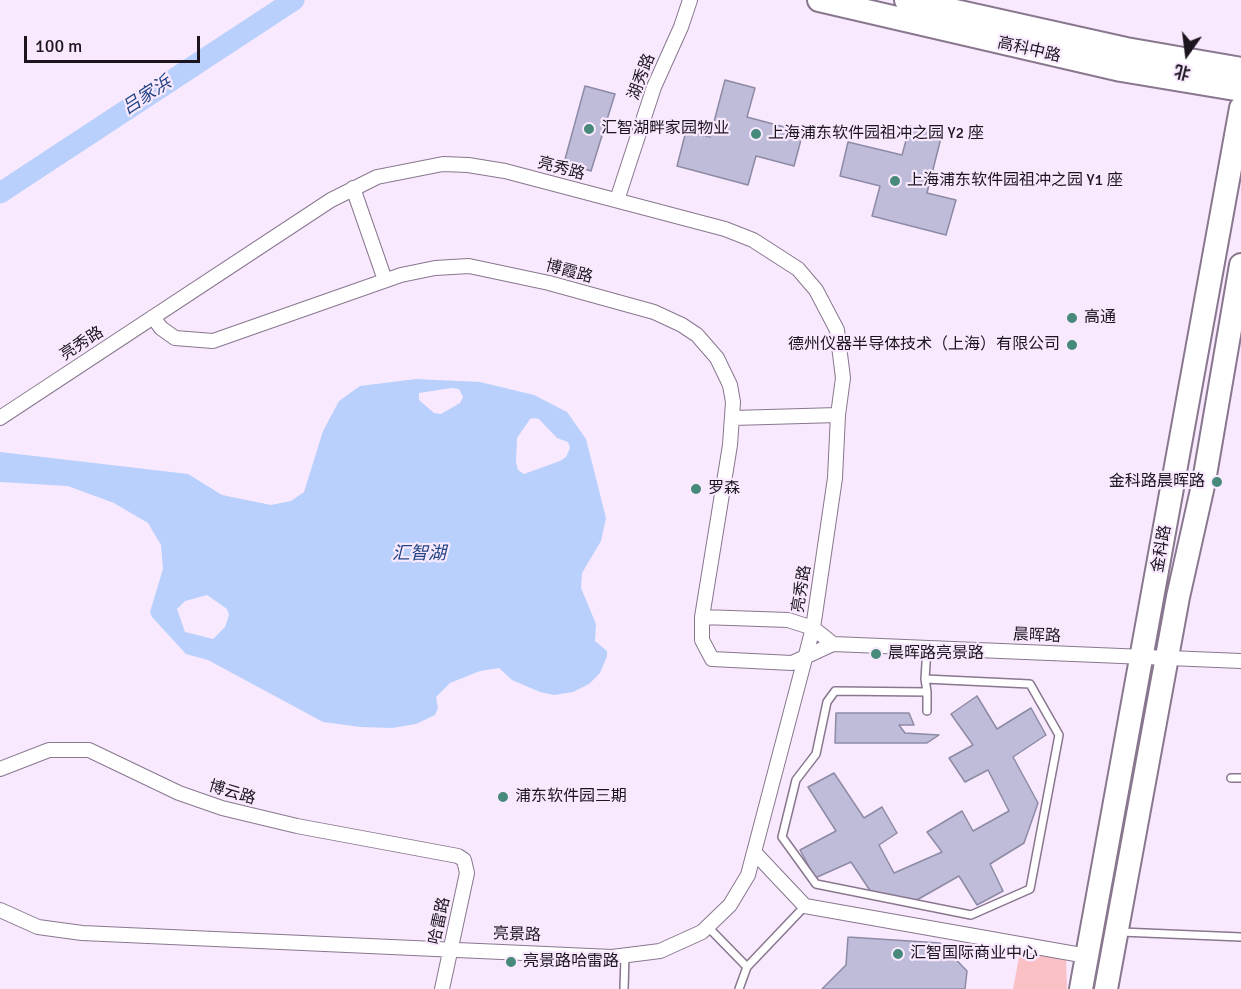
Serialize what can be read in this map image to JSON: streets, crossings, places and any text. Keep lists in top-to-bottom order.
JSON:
{
  "streets": {
    "main road": ["高科中路", "金科路"],
    "street": [
      "湖秀路",
      "亮秀路",
      "博霞路",
      "晨晖路",
      "博云路",
      "哈雷路",
      "亮景路"
    ]
  },
  "crossings": [
    ["湖秀路", "亮秀路"],
    ["亮秀路", "博霞路"],
    ["亮秀路", "亮景路"],
    ["金科路", "晨晖路"],
    ["博云路", "哈雷路"],
    ["哈雷路", "亮景路"]
  ],
  "water": ["吕家浜", "汇智湖"],
  "places": [
    "汇智湖畔家园物业",
    "上海浦东软件园祖冲之园 Y2 座",
    "上海浦东软件园祖冲之园 Y1 座",
    "高通",
    "德州仪器半导体技术（上海）有限公司",
    "金科路晨晖路",
    "罗森",
    "晨晖路亮景路",
    "浦东软件园三期",
    "汇智国际商业中心",
    "亮景路哈雷路"
  ],
  "scale_bar": "100 m",
  "north": "bottom"
}
